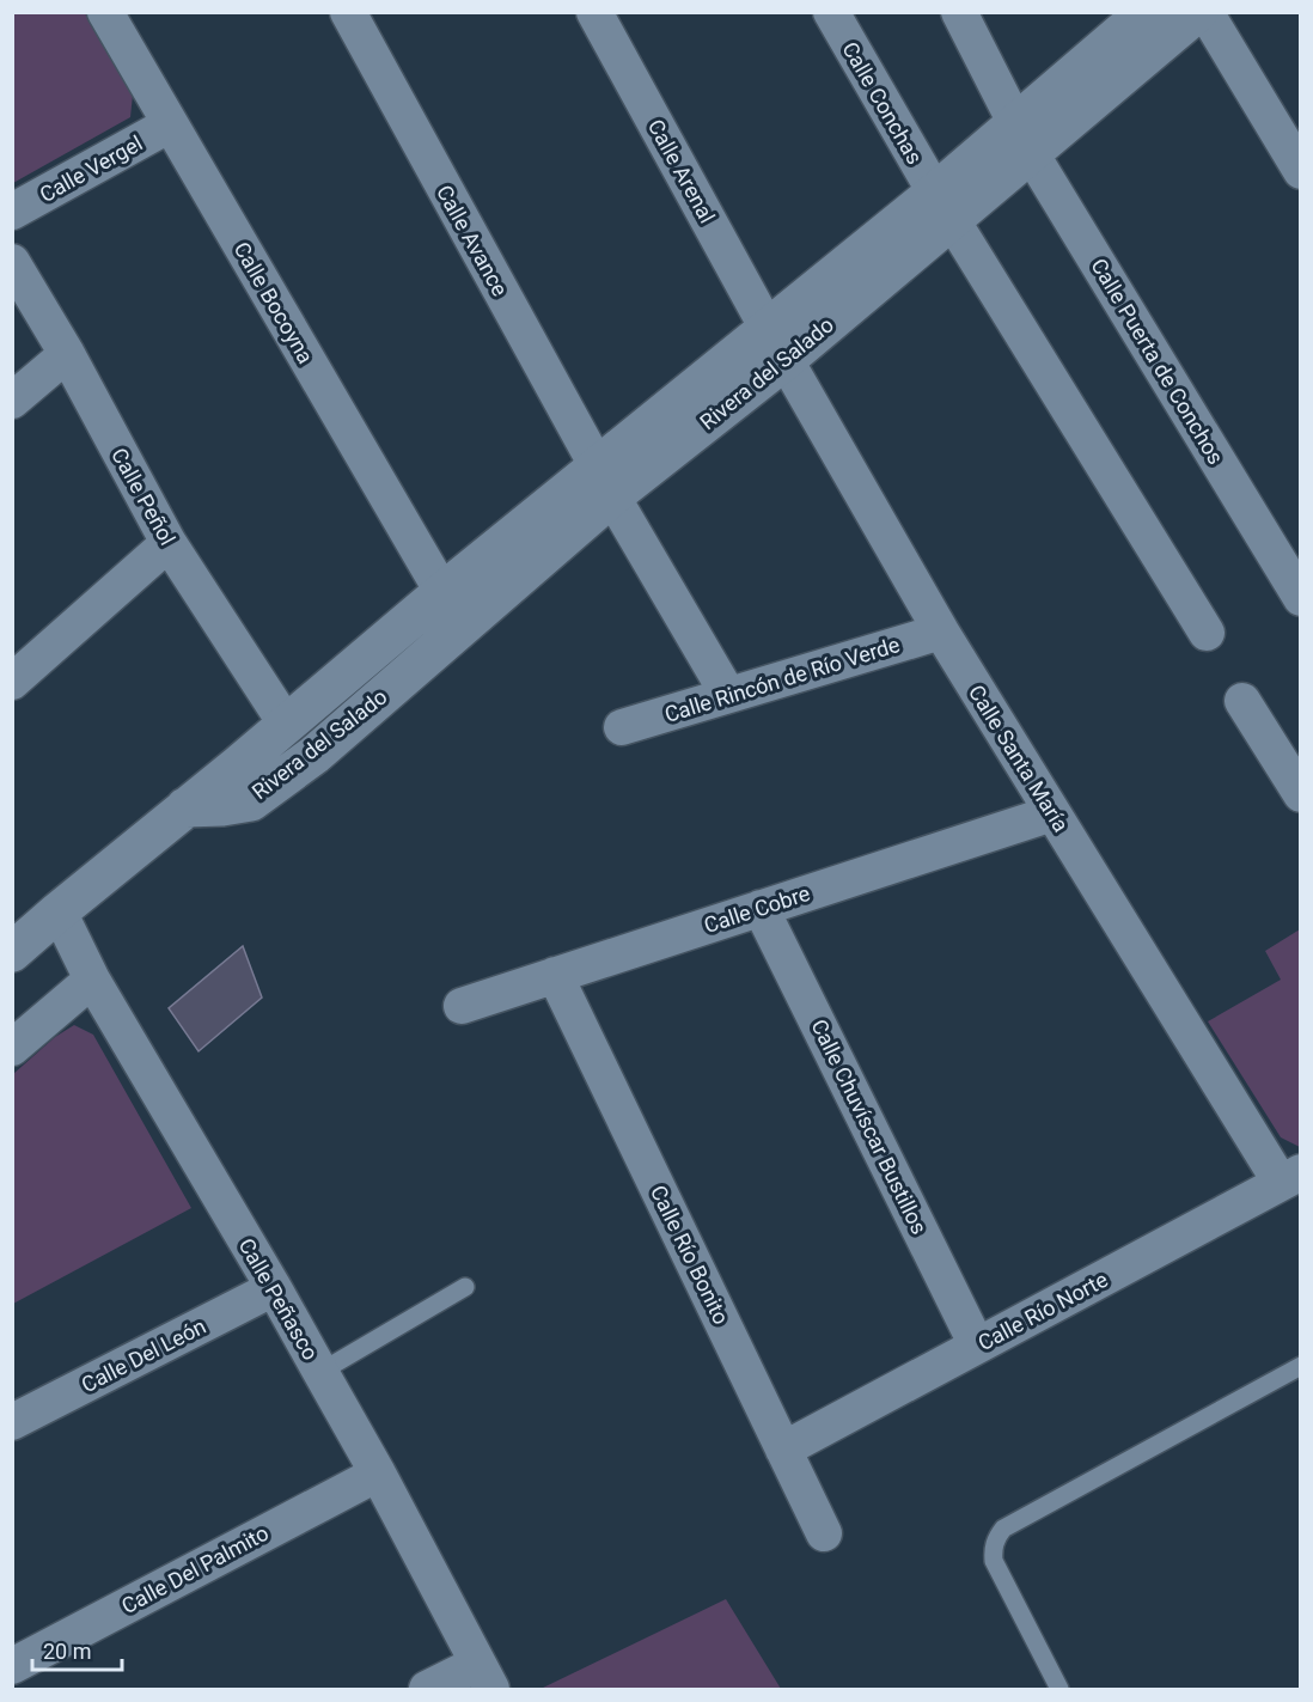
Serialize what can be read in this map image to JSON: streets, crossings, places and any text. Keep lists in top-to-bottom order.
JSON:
{
  "streets": {
    "street": [
      "Calle Conchas",
      "Calle Vergel",
      "Calle Arenal",
      "Calle Avance",
      "Calle Bocoyna",
      "Calle Puerta de Conchos",
      "Rivera del Salado",
      "Calle Peñol",
      "Calle Rincón de Río Verde",
      "Calle Santa María",
      "Calle Cobre",
      "Calle Chuvíscar Bustillos",
      "Calle Río Bonito",
      "Calle Peñasco",
      "Calle Río Norte",
      "Calle Del León",
      "Calle Del Palmito"
    ]
  },
  "crossings": [
    ["Calle Conchas", "Rivera del Salado"],
    ["Calle Vergel", "Calle Bocoyna"],
    ["Calle Arenal", "Rivera del Salado"],
    ["Calle Arenal", "Calle Santa María"],
    ["Calle Avance", "Rivera del Salado"],
    ["Calle Bocoyna", "Rivera del Salado"],
    ["Calle Puerta de Conchos", "Rivera del Salado"],
    ["Rivera del Salado", "Calle Peñol"],
    ["Rivera del Salado", "Calle Santa María"],
    ["Calle Rincón de Río Verde", "Calle Santa María"],
    ["Calle Santa María", "Calle Cobre"],
    ["Calle Santa María", "Calle Río Norte"],
    ["Calle Cobre", "Calle Chuvíscar Bustillos"],
    ["Calle Cobre", "Calle Río Bonito"],
    ["Calle Chuvíscar Bustillos", "Calle Río Norte"],
    ["Calle Río Bonito", "Calle Río Norte"],
    ["Calle Peñasco", "Calle Del León"],
    ["Calle Peñasco", "Calle Del Palmito"]
  ],
  "scale_bar": "20 m"
}
